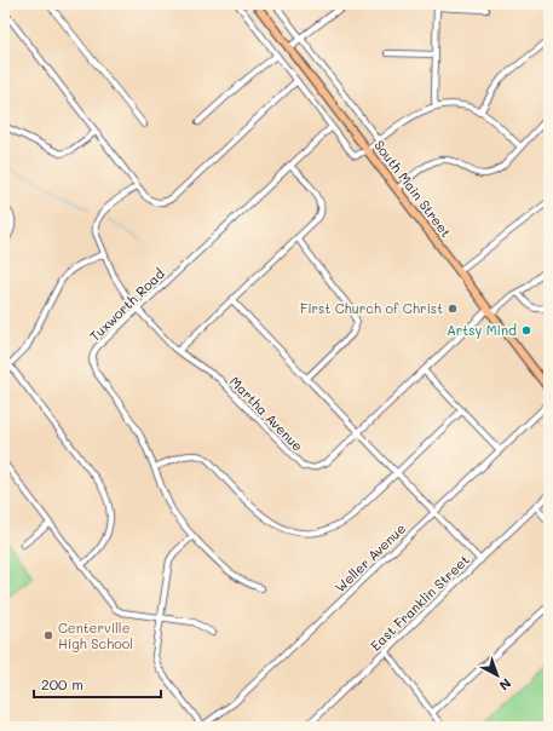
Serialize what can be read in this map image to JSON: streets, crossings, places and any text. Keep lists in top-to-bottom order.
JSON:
{
  "streets": {
    "main road": ["South Main Street"],
    "street": [
      "Tuxworth Road",
      "Martha Avenue",
      "Weller Avenue",
      "East Franklin Street"
    ]
  },
  "crossings": [
    ["South Main Street", "Martha Avenue"],
    ["Tuxworth Road", "Martha Avenue"]
  ],
  "places": ["First Church of Christ", "Artsy Mind", "Centerville High School"],
  "scale_bar": "200 m",
  "north": "bottom right"
}
